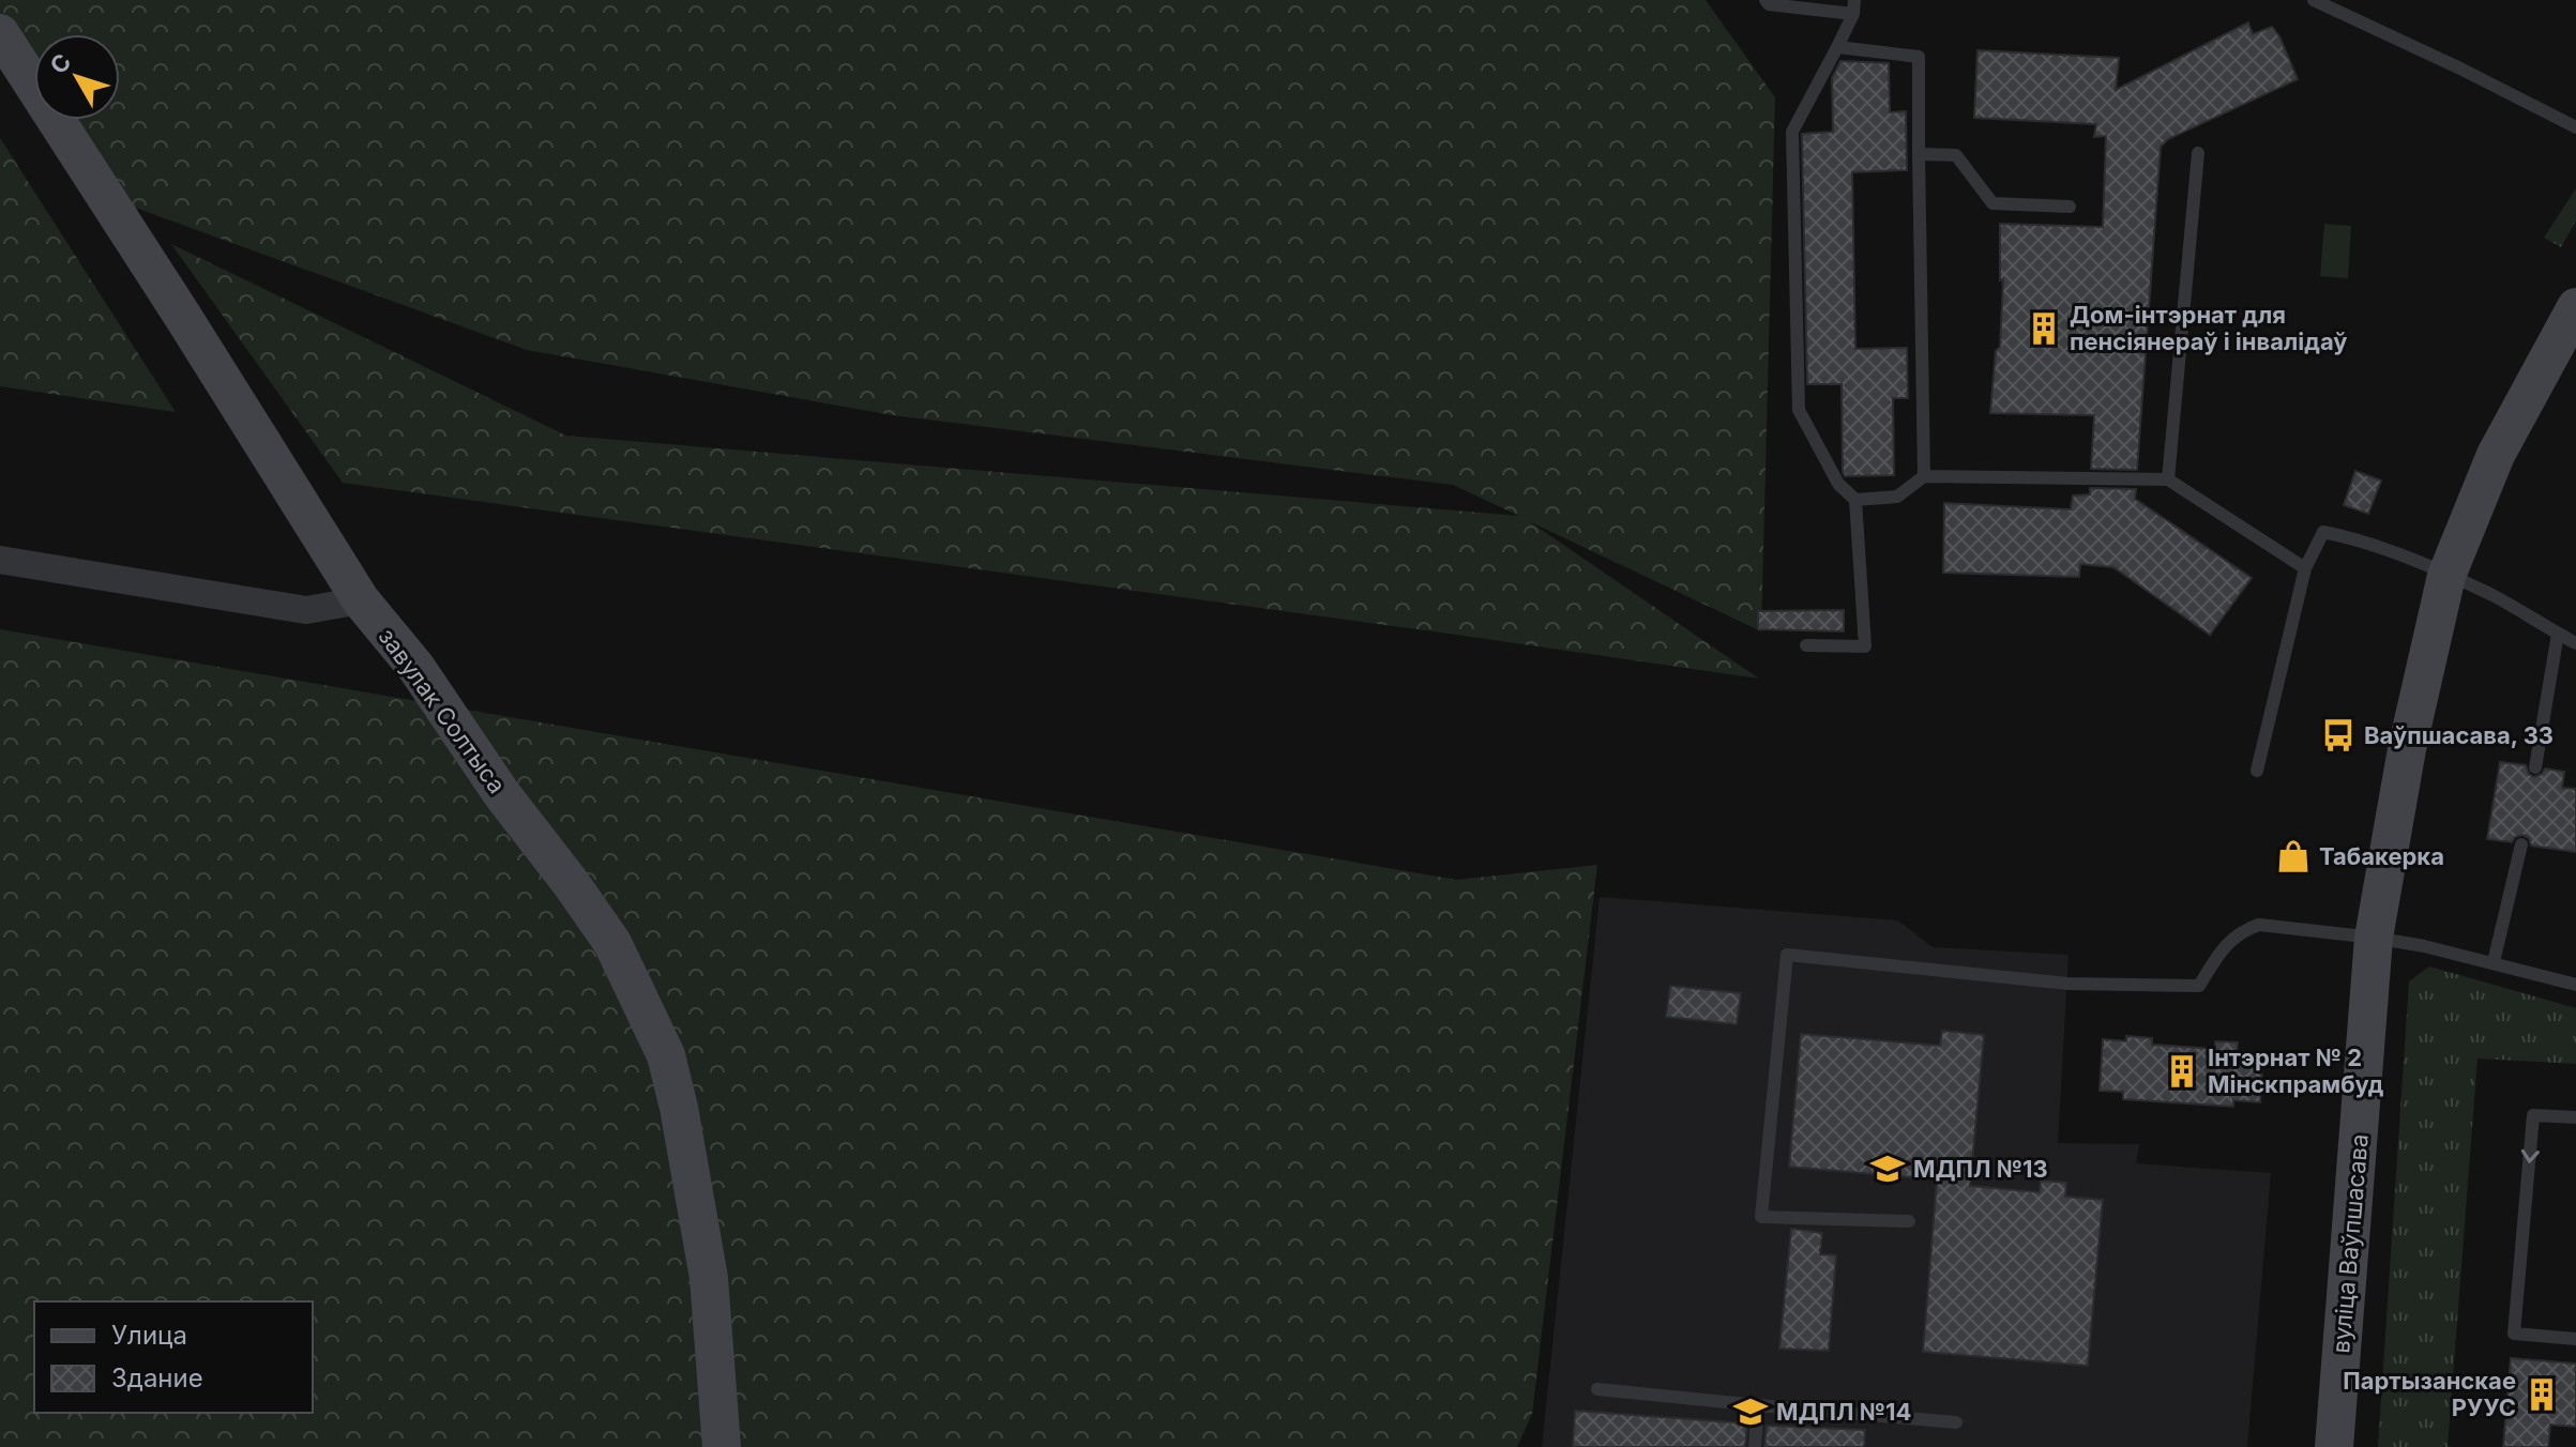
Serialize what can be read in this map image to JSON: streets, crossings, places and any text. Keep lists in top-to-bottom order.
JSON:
{
  "streets": {
    "street": ["завулак Солтыса", "вуліца Ваўпшасава"]
  },
  "places": {
    "building": ["Дом-інтэрнат для пенсіянераў і інвалідаў", "Інтэрнат № 2 Мінскпрамбуд", "Партызанскае РУУС"],
    "bus stop": ["Ваўпшасава, 33"],
    "shop": ["Табакерка"],
    "school or university": ["МДПЛ №13", "МДПЛ №14"]
  },
  "legend": ["Улица", "Здание"],
  "north": "top left"
}
